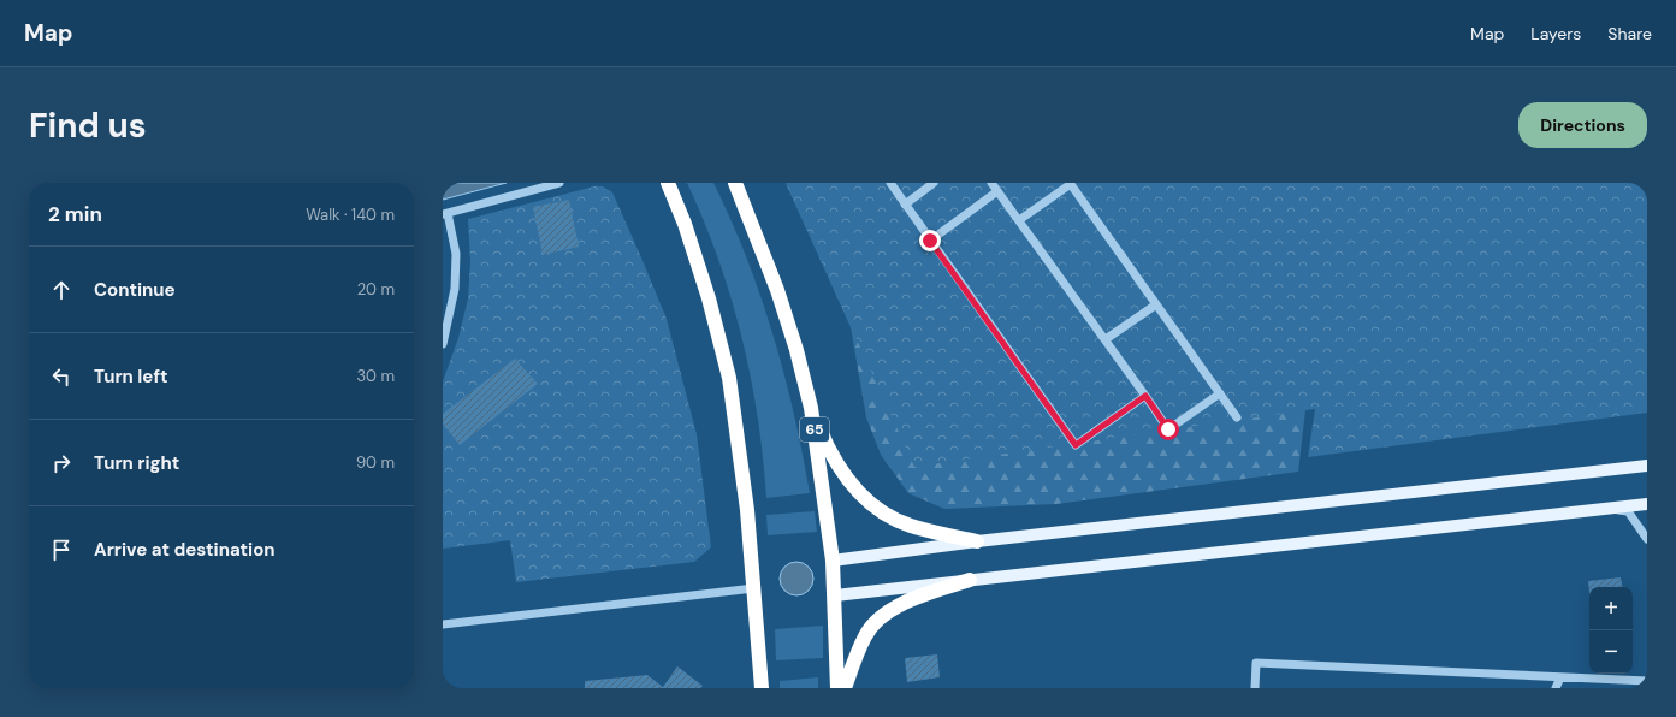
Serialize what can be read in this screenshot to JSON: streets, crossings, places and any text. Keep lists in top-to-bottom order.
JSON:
{
  "streets": {
    "highway": ["65"]
  },
  "page": {
    "header": "Map",
    "nav": ["Map", "Layers", "Share"],
    "buttons": "Directions",
    "title": "Find us",
    "heading": ["2 min", "Walk · 140 m"],
    "list": [
      ["Continue", "20 m"],
      ["Turn left", "30 m"],
      ["Turn right", "90 m"],
      "Arrive at destination"
    ],
    "map_buttons": ["+", "−"]
  }
}
